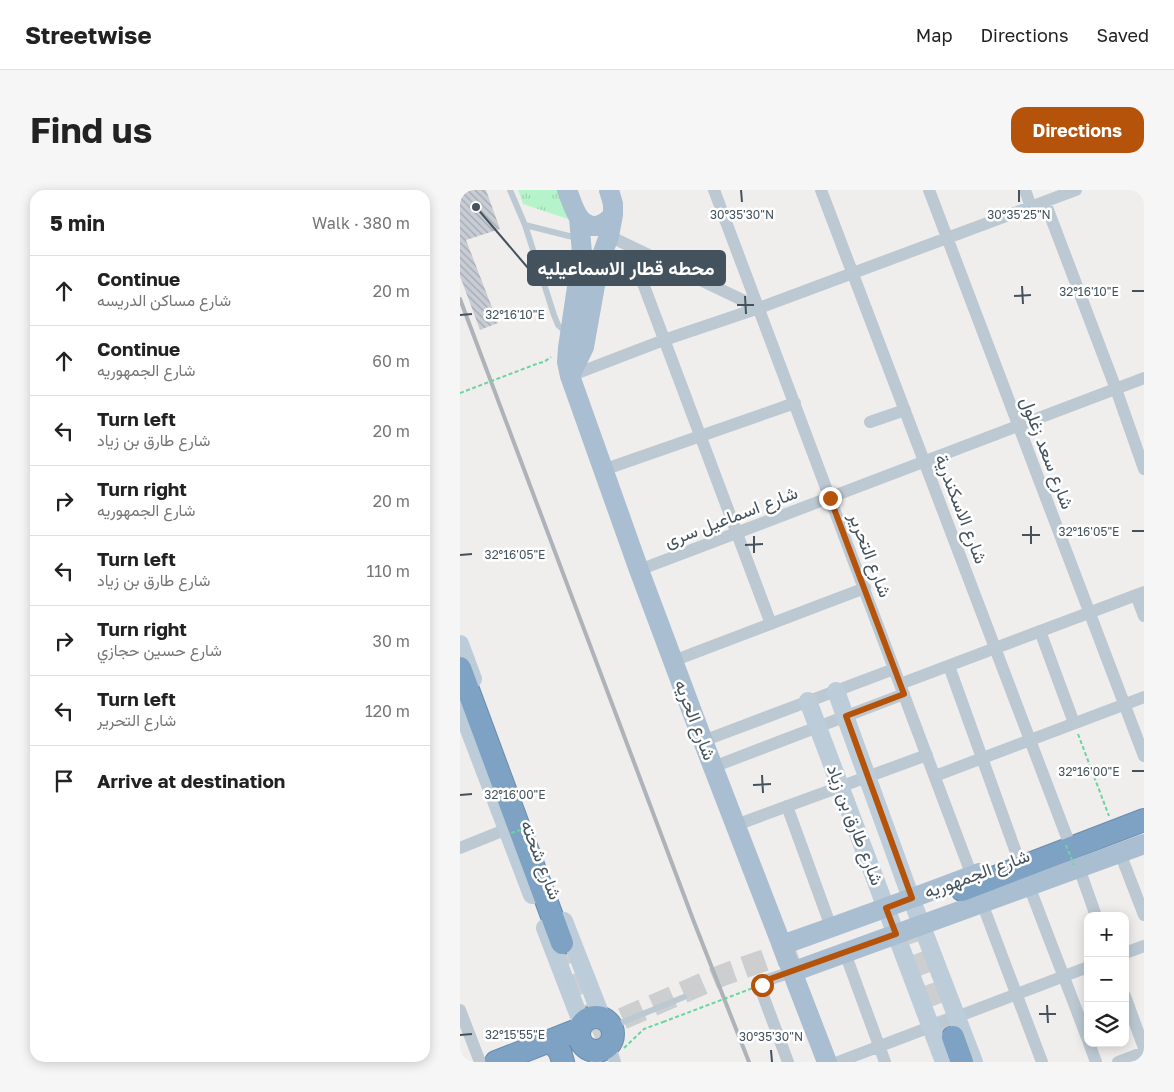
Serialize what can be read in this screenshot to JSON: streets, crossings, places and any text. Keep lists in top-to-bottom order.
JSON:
{
  "streets": {
    "highway": ["شارع الجمهوريه"],
    "main road": ["شارع الحريه"],
    "street": [
      "شارع سعد زغلول",
      "شارع الاسكندرية",
      "شارع اسماعيل سرى",
      "شارع التحرير",
      "شارع طارق بن زياد",
      "شارع شحته"
    ]
  },
  "crossings": [
    ["شارع سعد زغلول", "شارع اسماعيل سرى"],
    ["شارع الاسكندرية", "شارع اسماعيل سرى"],
    ["شارع الاسكندرية", "شارع الجمهوريه"],
    ["شارع اسماعيل سرى", "شارع التحرير"],
    ["شارع اسماعيل سرى", "شارع الحريه"],
    ["شارع التحرير", "شارع الجمهوريه"],
    ["شارع الحريه", "شارع الجمهوريه"],
    ["شارع طارق بن زياد", "شارع الجمهوريه"]
  ],
  "places": ["محطه قطار الاسماعيليه"],
  "page": {
    "header": "Streetwise",
    "nav": ["Map", "Directions", "Saved"],
    "buttons": "Directions",
    "title": "Find us",
    "heading": ["5 min", "Walk · 380 m"],
    "list": [
      ["Continue", "شارع مساكن الدريسه", "20 m"],
      ["Continue", "شارع الجمهوريه", "60 m"],
      ["Turn left", "شارع طارق بن زياد", "20 m"],
      ["Turn right", "شارع الجمهوريه", "20 m"],
      ["Turn left", "شارع طارق بن زياد", "110 m"],
      ["Turn right", "شارع حسين حجازي", "30 m"],
      ["Turn left", "شارع التحرير", "120 m"],
      "Arrive at destination"
    ],
    "map_buttons": ["+", "−"]
  },
  "coordinates": [
    "30°35'30\"N",
    "30°35'25\"N",
    "32°16'10\"E",
    "32°16'05\"E",
    "32°16'00\"E",
    "32°15'55\"E"
  ]
}
